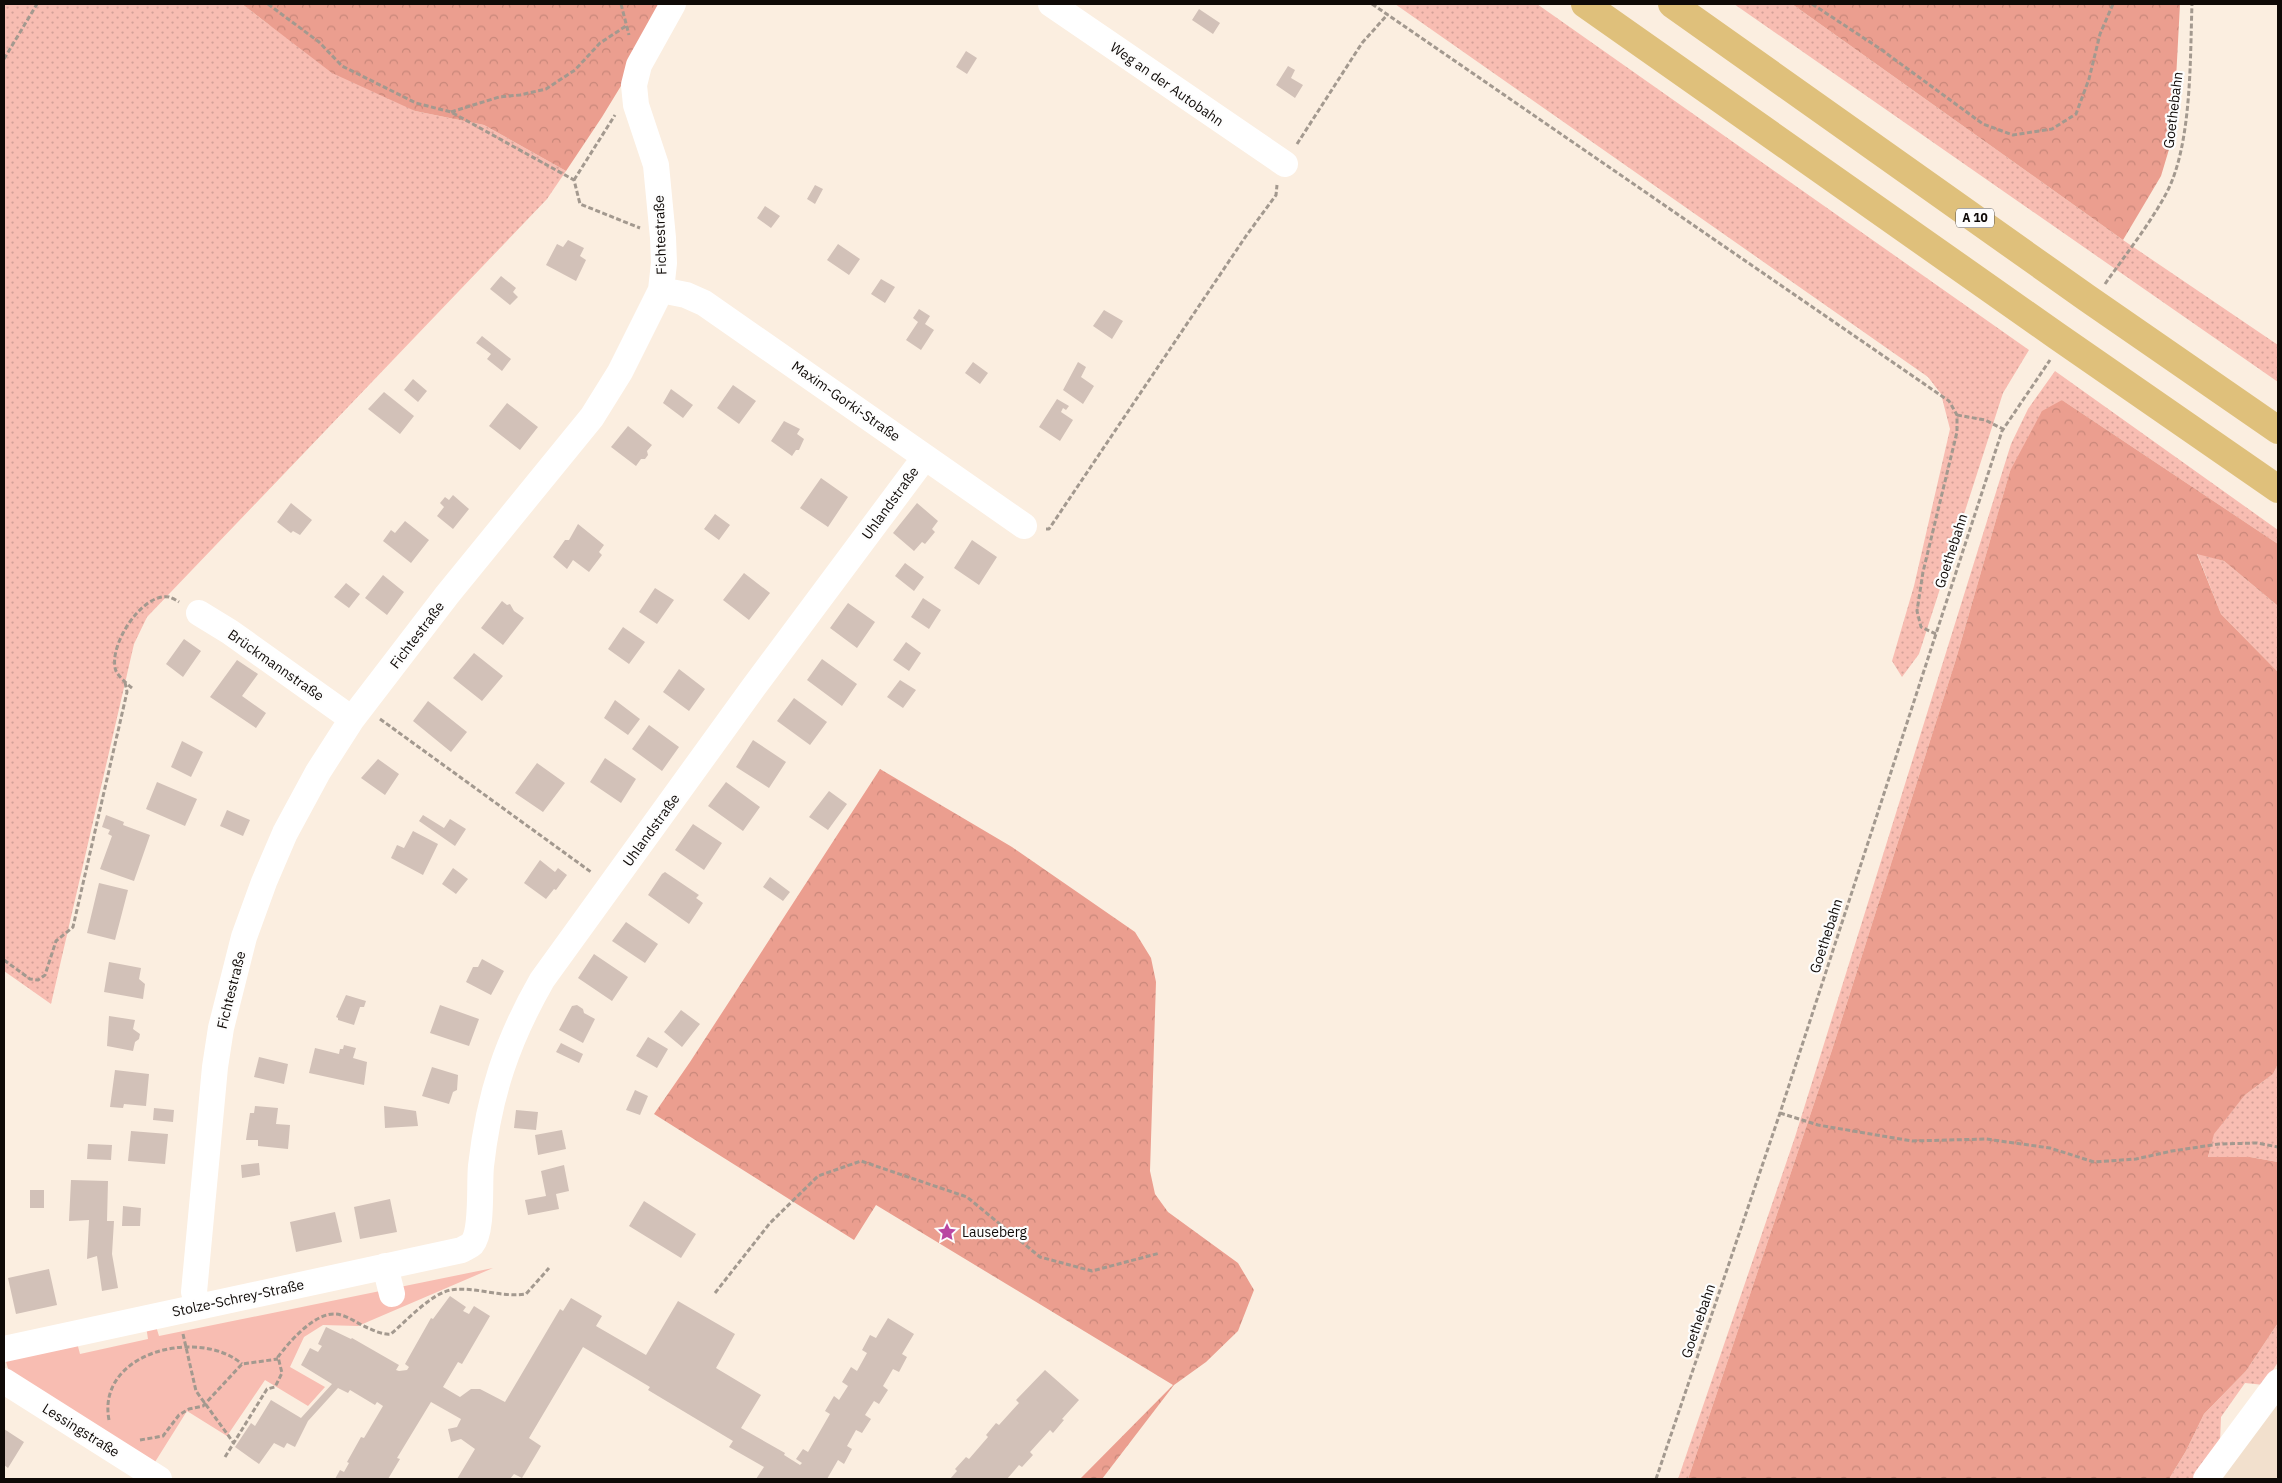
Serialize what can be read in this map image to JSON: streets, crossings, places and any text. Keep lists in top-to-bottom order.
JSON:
{
  "streets": {
    "highway": ["A 10"],
    "street": [
      "Weg an der Autobahn",
      "Fichtestraße",
      "Maxim-Gorki-Straße",
      "Uhlandstraße",
      "Brückmannstraße",
      "Stolze-Schrey-Straße",
      "Lessingstraße"
    ],
    "path": ["Goethebahn"]
  },
  "crossings": [
    ["Fichtestraße", "Maxim-Gorki-Straße"],
    ["Fichtestraße", "Brückmannstraße"],
    ["Fichtestraße", "Stolze-Schrey-Straße"],
    ["Maxim-Gorki-Straße", "Uhlandstraße"],
    ["Uhlandstraße", "Stolze-Schrey-Straße"]
  ],
  "places": {
    "place": ["Lauseberg"]
  }
}
